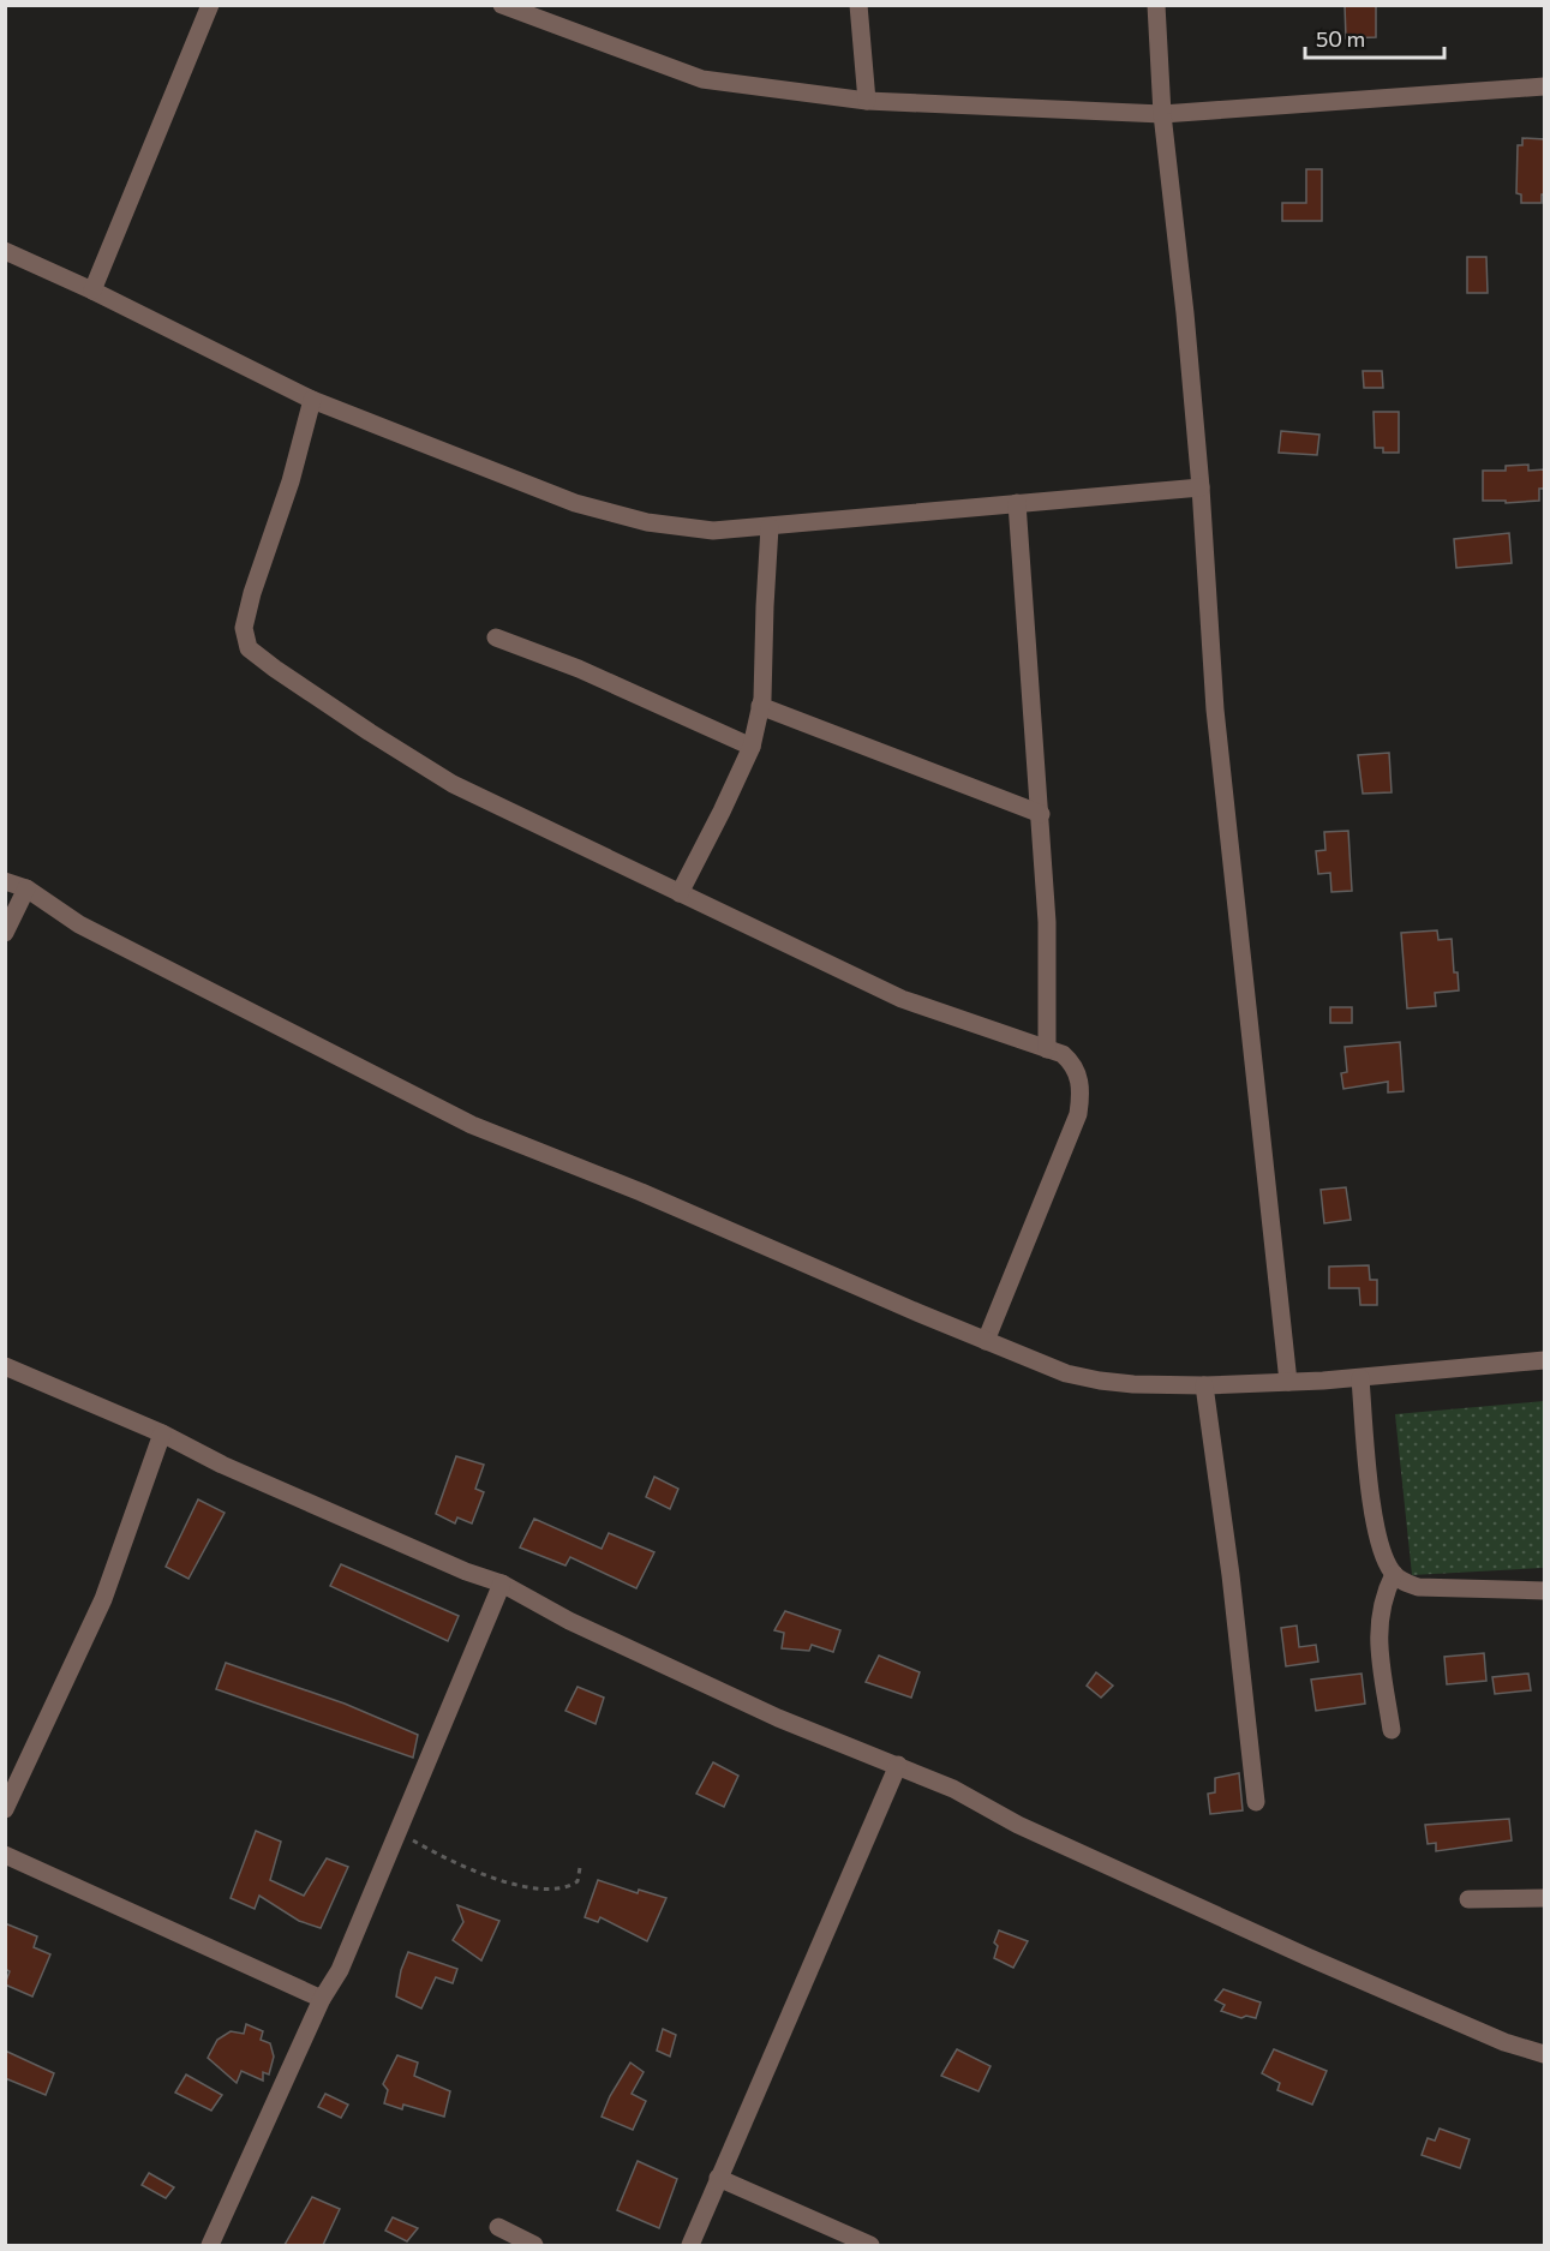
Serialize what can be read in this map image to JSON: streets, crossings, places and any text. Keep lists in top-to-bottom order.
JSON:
{
  "scale_bar": "50 m"
}
